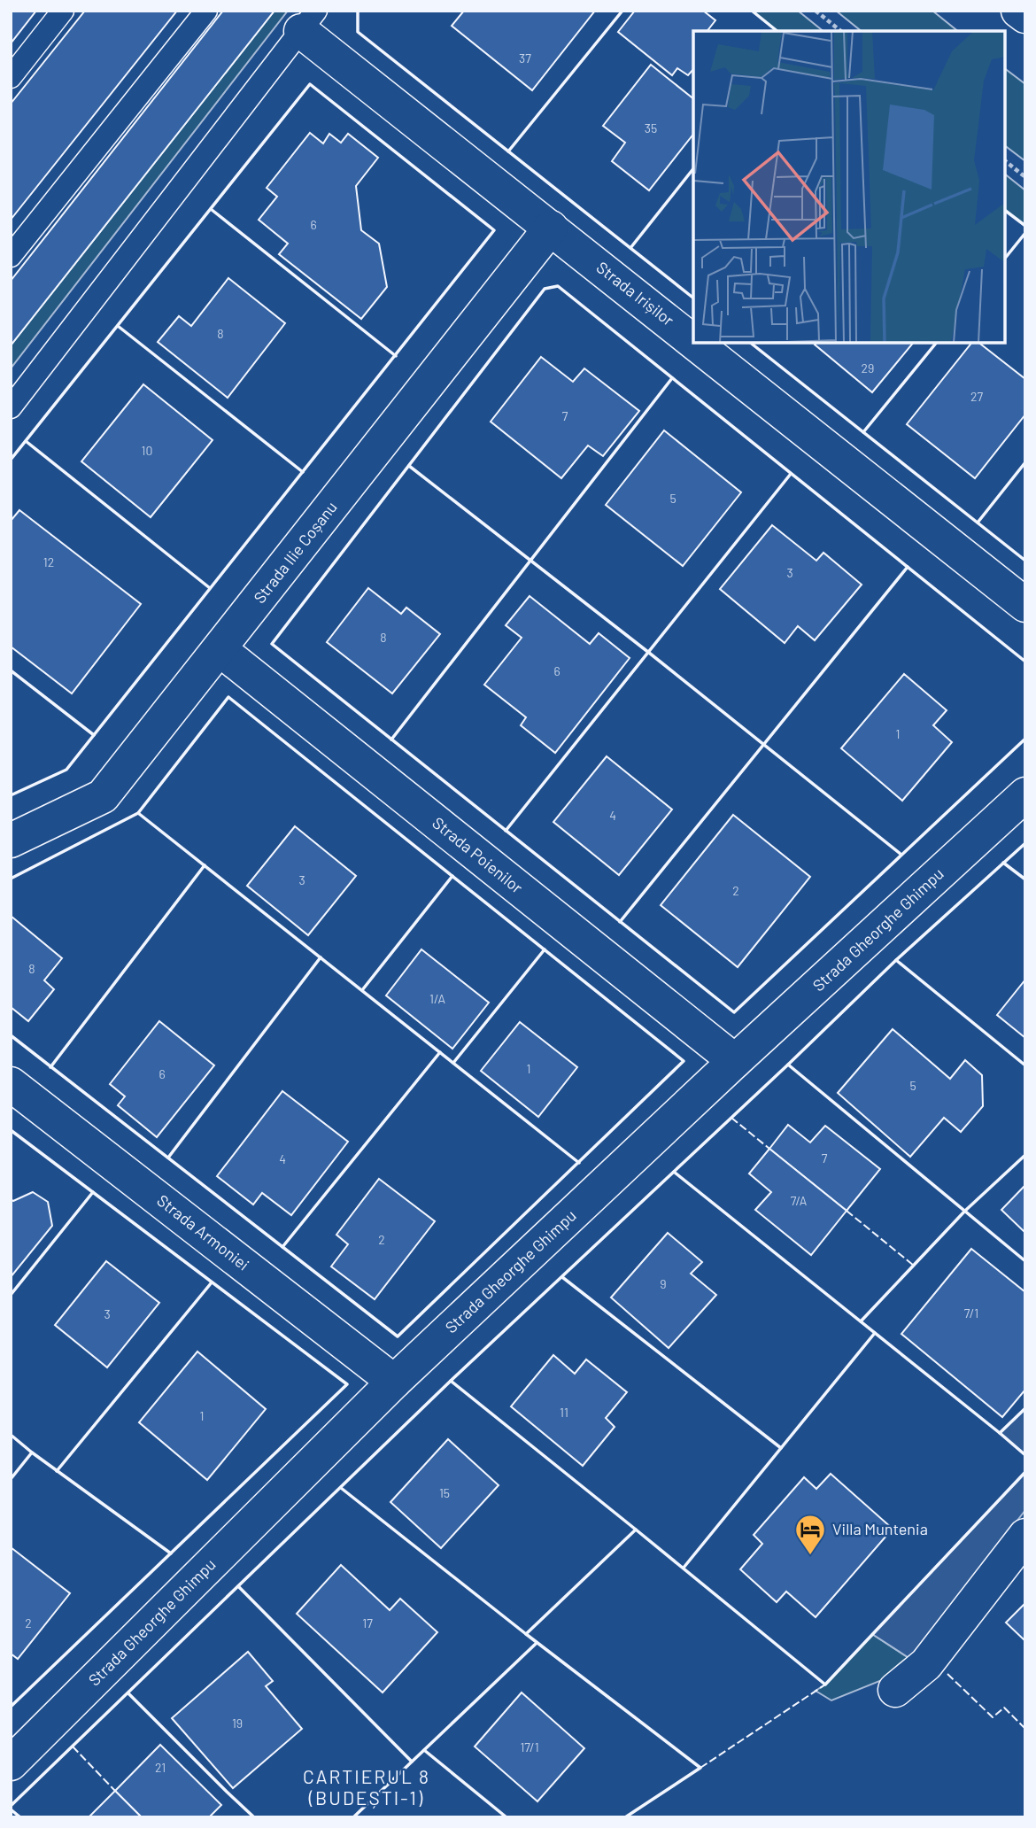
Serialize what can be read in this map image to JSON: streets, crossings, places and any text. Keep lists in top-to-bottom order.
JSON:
{
  "streets": {
    "street": [
      "Strada Irișilor",
      "Strada Ilie Coșanu",
      "Strada Poienilor",
      "Strada Gheorghe Ghimpu",
      "Strada Armoniei"
    ]
  },
  "crossings": [
    ["Strada Irișilor", "Strada Ilie Coșanu"],
    ["Strada Ilie Coșanu", "Strada Poienilor"],
    ["Strada Poienilor", "Strada Gheorghe Ghimpu"],
    ["Strada Gheorghe Ghimpu", "Strada Armoniei"]
  ],
  "districts": ["CARTIERUL 8 (BUDEȘTI-1)"],
  "places": {
    "hotel": ["Villa Muntenia"]
  },
  "house_numbers": [
    "37",
    "35",
    "6",
    "8",
    "29",
    "27",
    "7",
    "10",
    "5",
    "12",
    "3",
    "8",
    "6",
    "1",
    "4",
    "3",
    "2",
    "8",
    "1/A",
    "1",
    "6",
    "5",
    "7",
    "4",
    "7/A",
    "2",
    "9",
    "7/1",
    "3",
    "11",
    "1",
    "15",
    "2",
    "17",
    "19",
    "17/1",
    "21"
  ]
}
